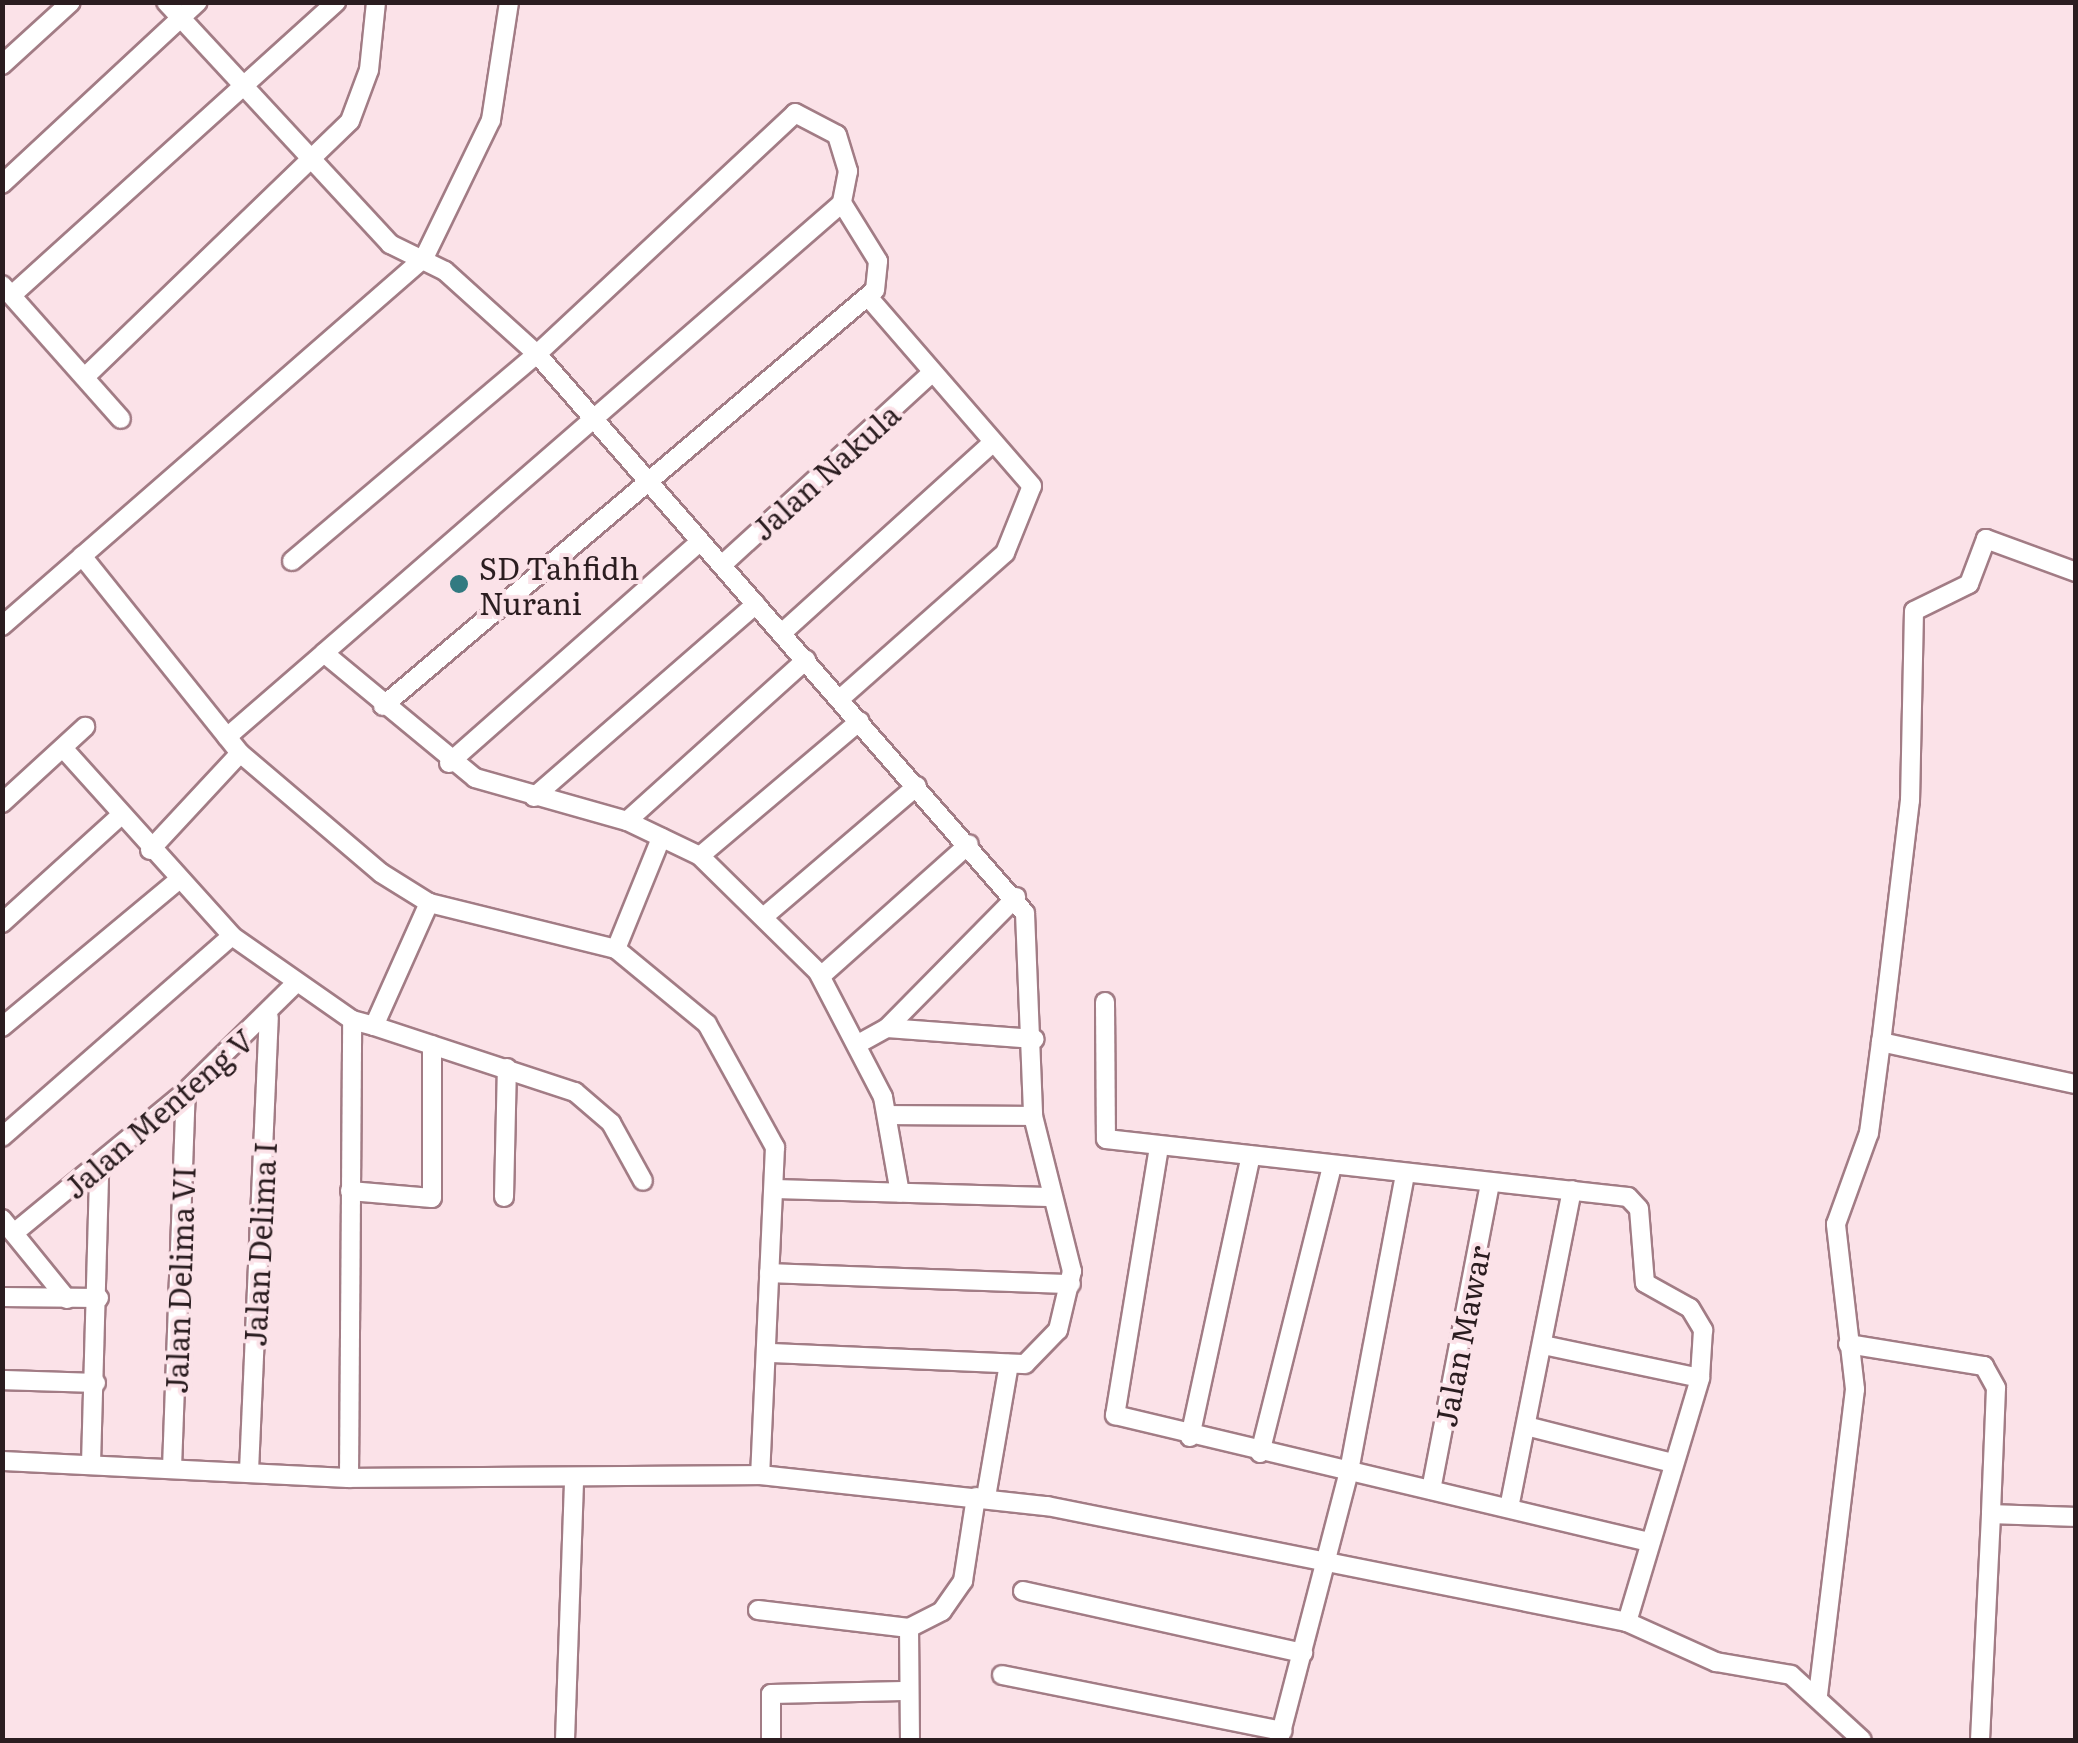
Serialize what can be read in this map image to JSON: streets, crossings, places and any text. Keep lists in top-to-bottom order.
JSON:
{
  "streets": {
    "street": [
      "Jalan Nakula",
      "Jalan Menteng V",
      "Jalan Delima I",
      "Jalan Delima VI",
      "Jalan Mawar"
    ]
  },
  "crossings": [
    ["Jalan Menteng V", "Jalan Delima I"],
    ["Jalan Menteng V", "Jalan Delima VI"]
  ],
  "places": ["SD Tahfidh Nurani"]
}
